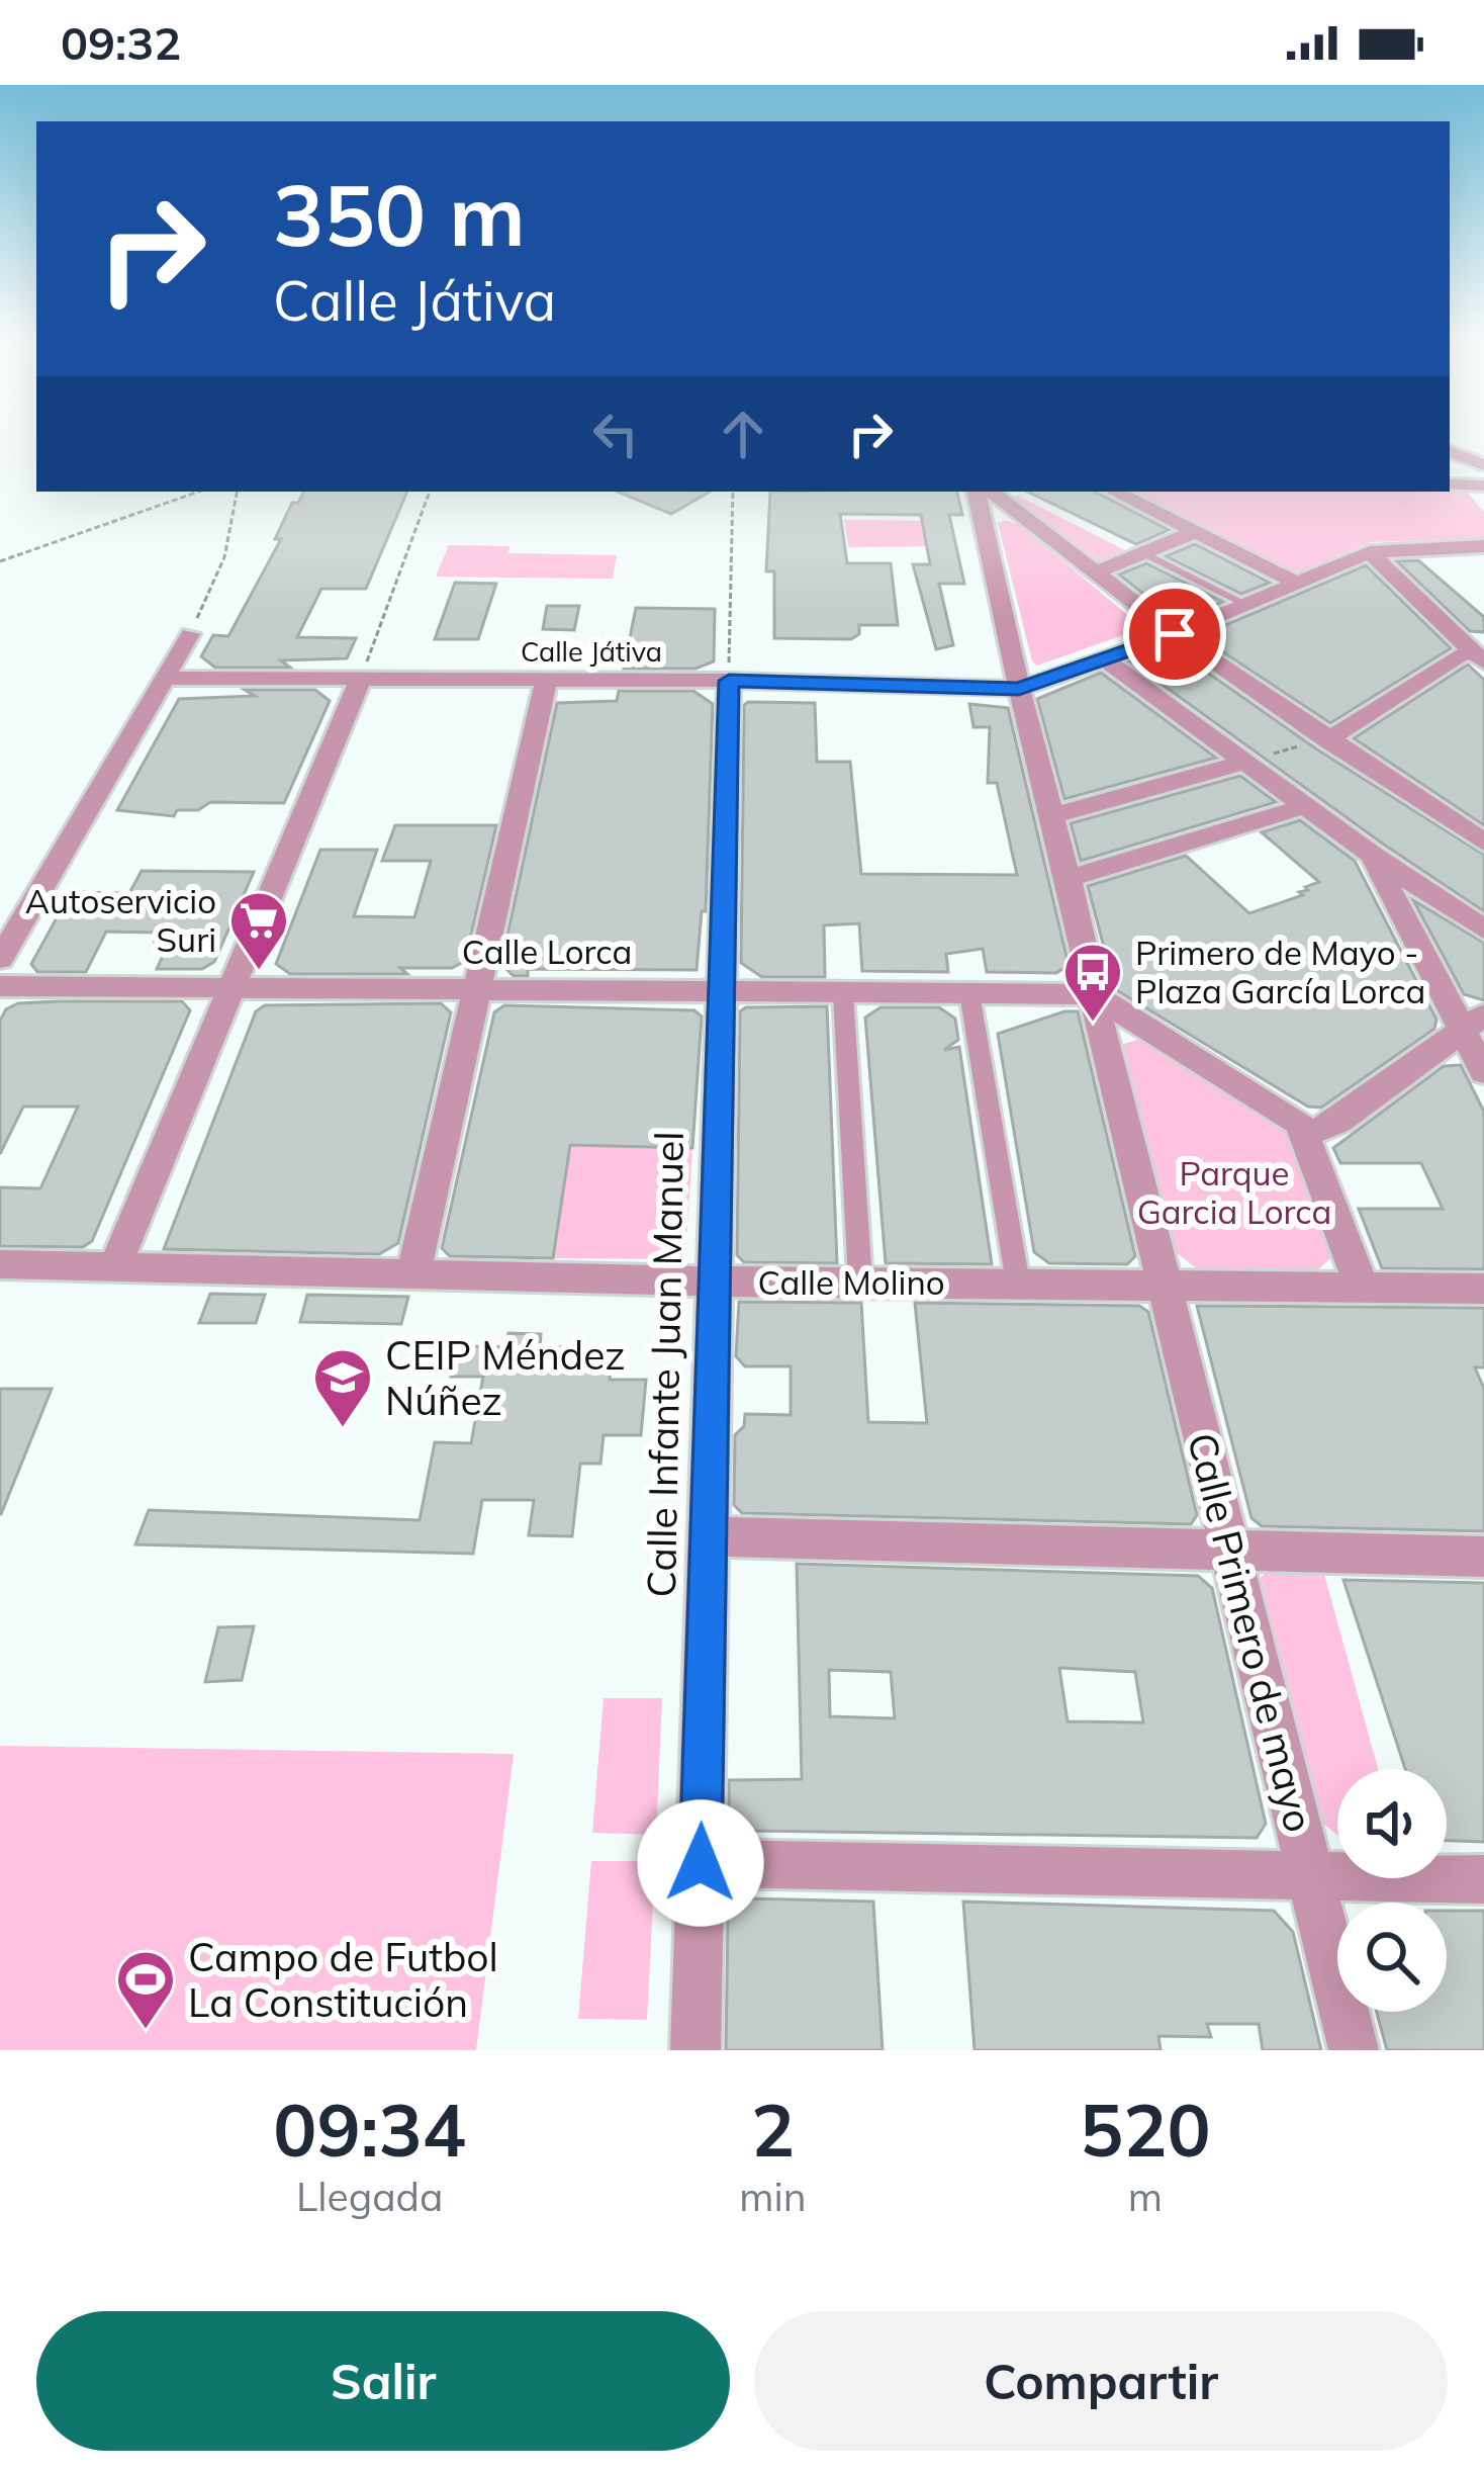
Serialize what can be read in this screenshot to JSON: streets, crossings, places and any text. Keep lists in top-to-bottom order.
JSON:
{
  "streets": {
    "street": [
      "Calle Játiva",
      "Calle Lorca",
      "Calle Molino",
      "Calle Infante Juan Manuel",
      "Calle Primero de mayo"
    ]
  },
  "crossings": [
    ["Calle Játiva", "Calle Infante Juan Manuel"],
    ["Calle Játiva", "Calle Primero de mayo"],
    ["Calle Lorca", "Calle Infante Juan Manuel"],
    ["Calle Lorca", "Calle Primero de mayo"],
    ["Calle Molino", "Calle Infante Juan Manuel"],
    ["Calle Molino", "Calle Primero de mayo"]
  ],
  "parks": ["Parque Garcia Lorca"],
  "places": {
    "supermarket": ["Autoservicio Suri"],
    "bus stop": ["Primero de Mayo - Plaza García Lorca"],
    "school or university": ["CEIP Méndez Núñez"],
    "sports": ["Campo de Futbol La Constitución"]
  },
  "page": {
    "status": "09:32",
    "turn": ["350 m", "Calle Játiva"],
    "eta": [
      "09:34",
      "Llegada",
      "2",
      "min",
      "520",
      "m"
    ],
    "buttons": ["Salir", "Compartir"]
  }
}
